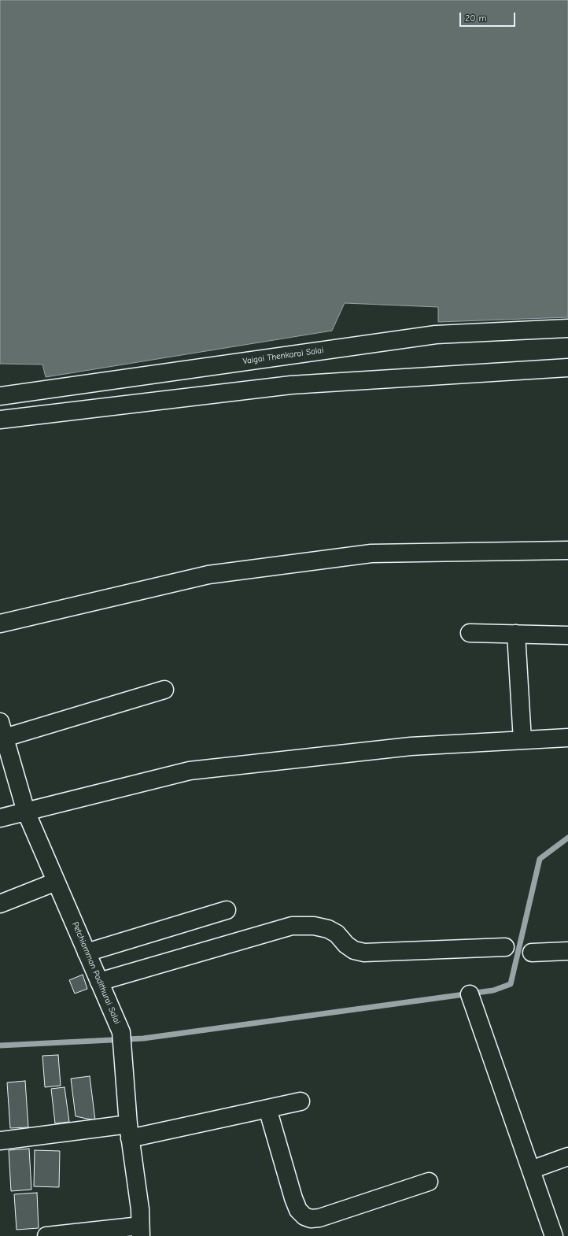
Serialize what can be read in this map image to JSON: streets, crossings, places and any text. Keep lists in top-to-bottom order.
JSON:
{
  "streets": {
    "street": ["Vaigai Thenkarai Salai", "Petchiamman Padithurai Salai"]
  },
  "scale_bar": "20 m"
}
